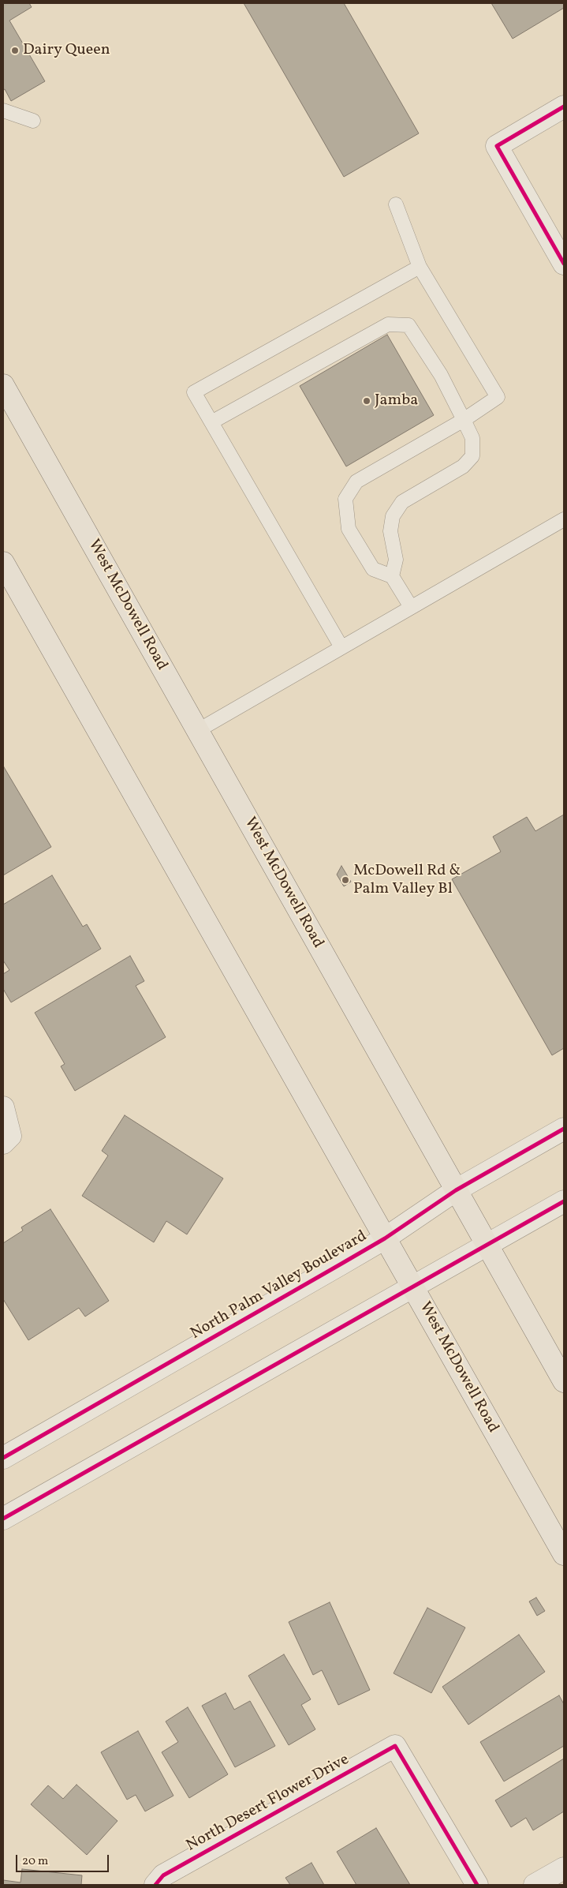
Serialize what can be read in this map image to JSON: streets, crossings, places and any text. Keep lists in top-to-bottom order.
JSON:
{
  "streets": {
    "main road": ["West McDowell Road"],
    "street": ["North Palm Valley Boulevard", "North Desert Flower Drive"]
  },
  "crossings": [
    ["West McDowell Road", "North Palm Valley Boulevard"]
  ],
  "places": ["Dairy Queen", "Jamba", "McDowell Rd & Palm Valley Bl"],
  "scale_bar": "20 m"
}
